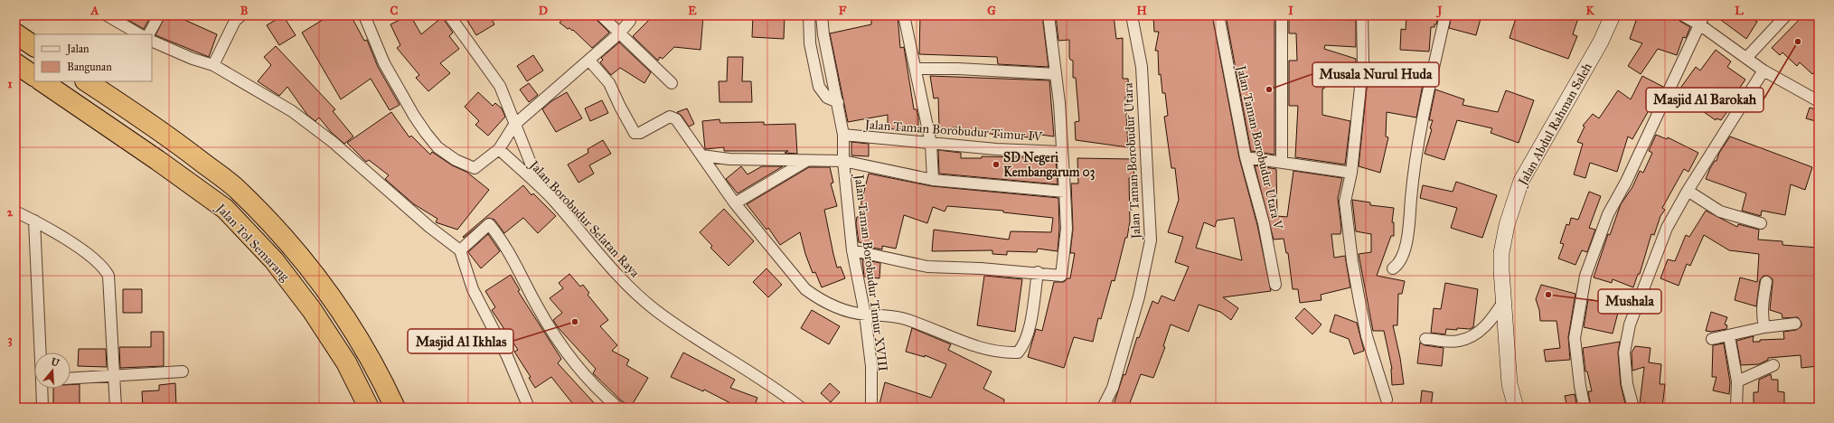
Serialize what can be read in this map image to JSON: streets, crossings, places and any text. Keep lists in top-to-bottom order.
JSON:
{
  "streets": {
    "highway": ["Jalan Tol Semarang"],
    "street": [
      "Jalan Abdul Rahman Saleh",
      "Jalan Taman Borobudur Timur IV",
      "Jalan Taman Borobudur Utara V",
      "Jalan Taman Borobudur Utara",
      "Jalan Borobudur Selatan Raya",
      "Jalan Taman Borobudur Timur XVIII"
    ]
  },
  "crossings": [
    ["Jalan Taman Borobudur Timur IV", "Jalan Taman Borobudur Timur XVIII"]
  ],
  "places": [
    "Masjid Al Barokah",
    "Musala Nurul Huda",
    "SD Negeri Kembangarum 03",
    "Mushala",
    "Masjid Al Ikhlas"
  ],
  "legend": ["Jalan", "Bangunan"],
  "north": "top",
  "grid": {
    "columns": [
      "A",
      "B",
      "C",
      "D",
      "E",
      "F",
      "G",
      "H",
      "I",
      "J",
      "K",
      "L"
    ],
    "rows": ["1", "2", "3"]
  }
}
